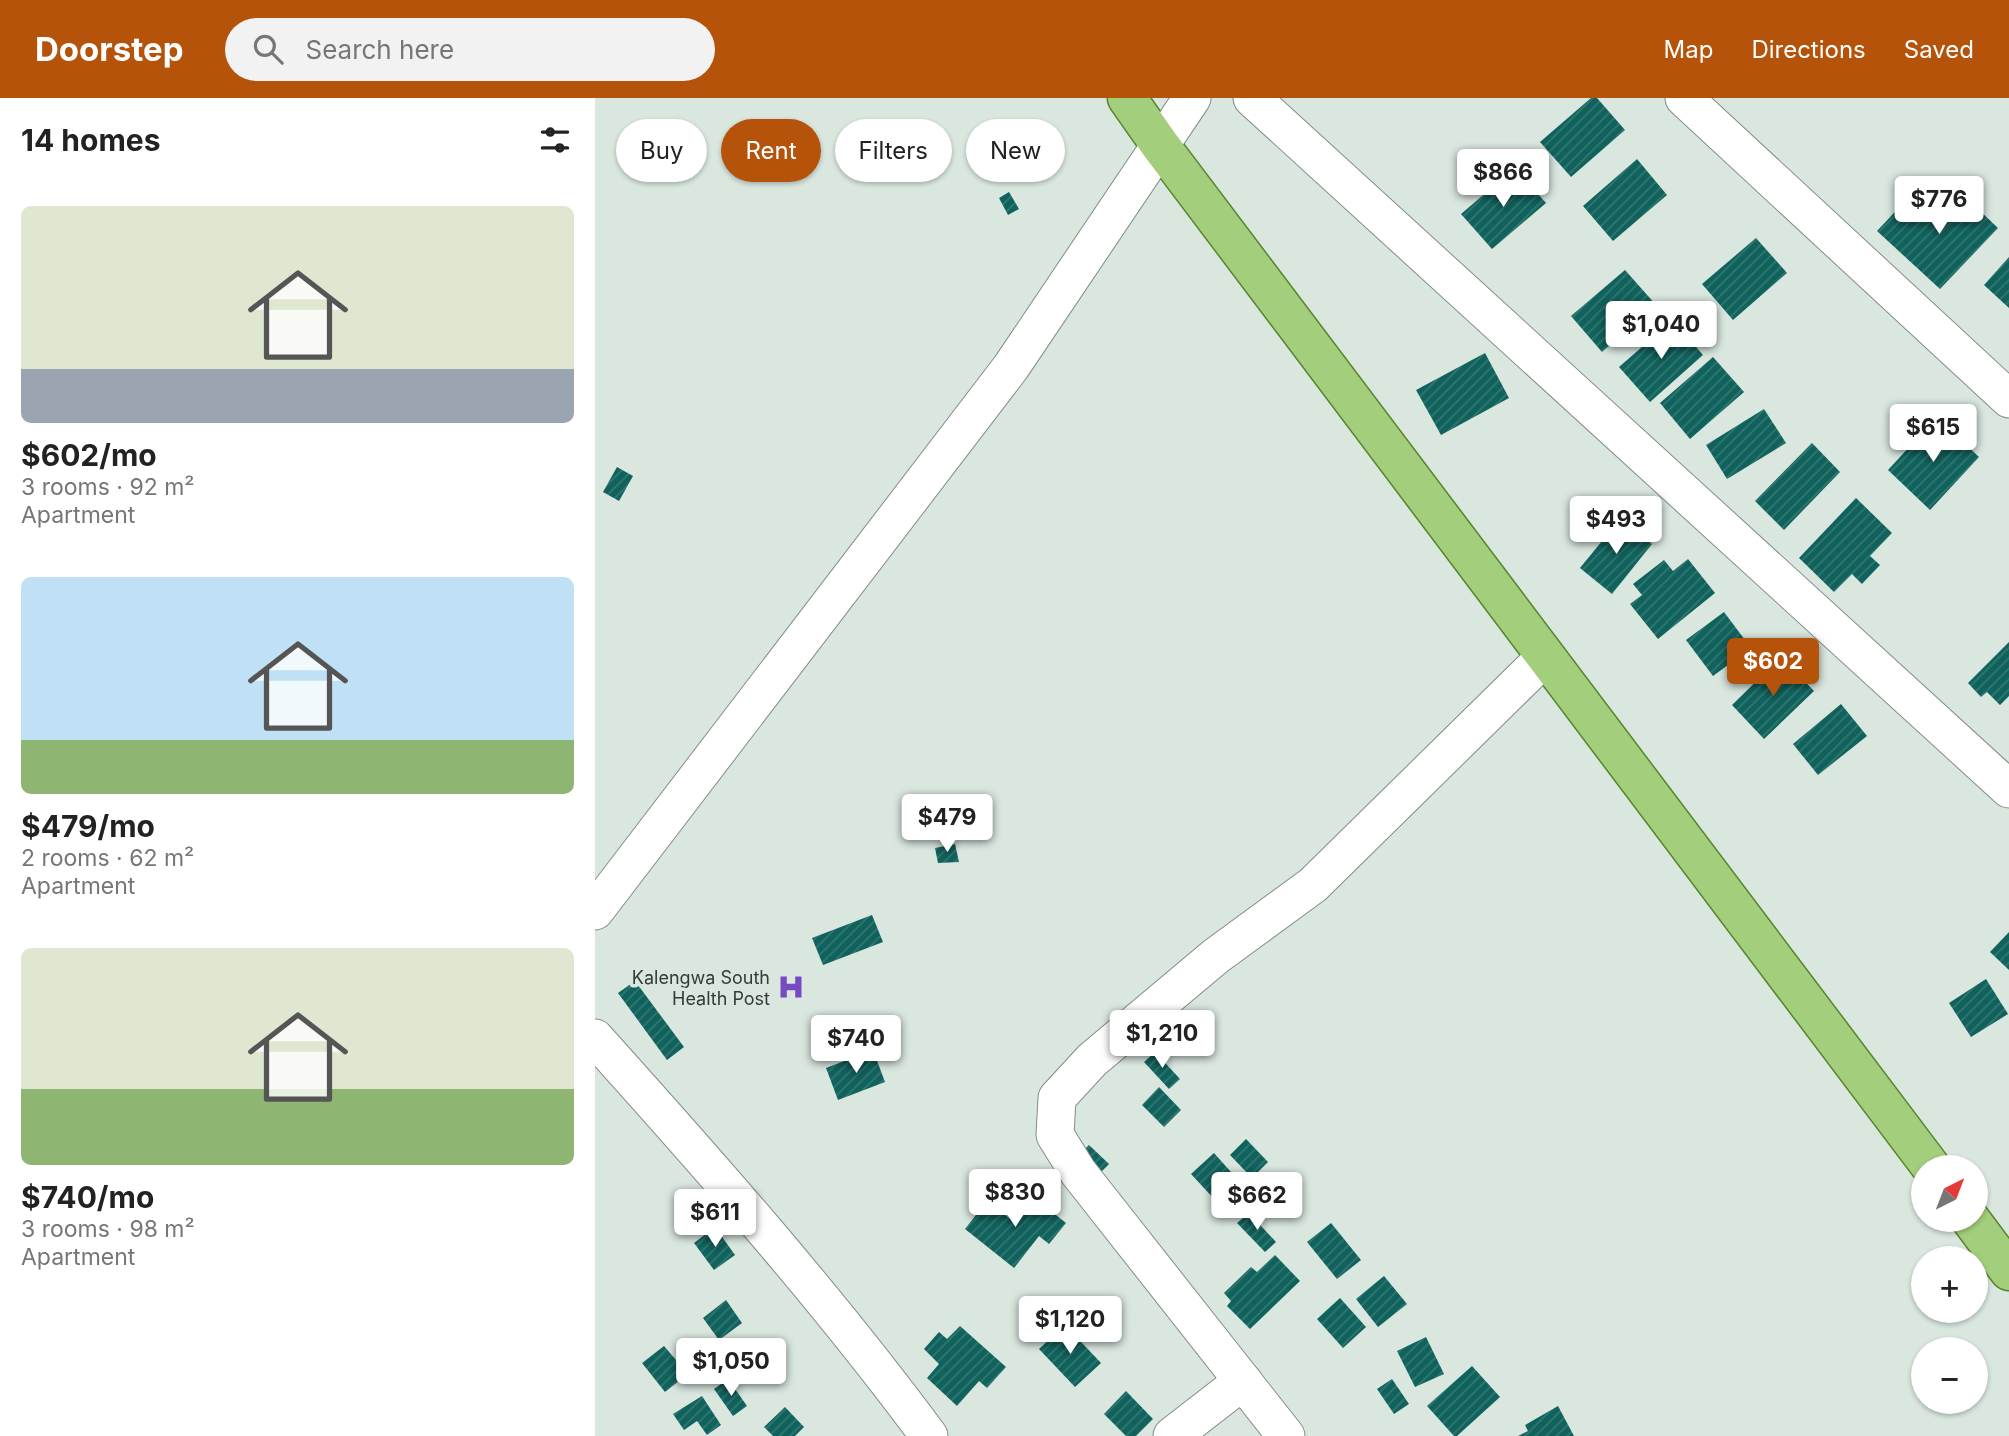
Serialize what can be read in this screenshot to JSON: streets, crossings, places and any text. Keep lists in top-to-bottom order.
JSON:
{
  "places": {
    "hospital": ["Kalengwa South Health Post"]
  },
  "north": "top right",
  "page": {
    "header": "Doorstep",
    "search": "Search here",
    "nav": ["Map", "Directions", "Saved"],
    "heading": "14 homes",
    "chip": [
      "Buy",
      "Rent",
      "Filters",
      "New"
    ],
    "price": [
      "$866",
      "$776",
      "$1,040",
      "$615",
      "$493",
      "$602",
      "$479",
      "$1,210",
      "$740",
      "$830",
      "$662",
      "$611",
      "$1,120",
      "$1,050"
    ],
    "list": [
      {
        "name": "$602/mo",
        "note": "3 rooms · 92 m² · Apartment"
      },
      {
        "name": "$479/mo",
        "note": "2 rooms · 62 m² · Apartment"
      },
      {
        "name": "$740/mo",
        "note": "3 rooms · 98 m² · Apartment"
      }
    ],
    "map_buttons": ["+", "−"]
  }
}
